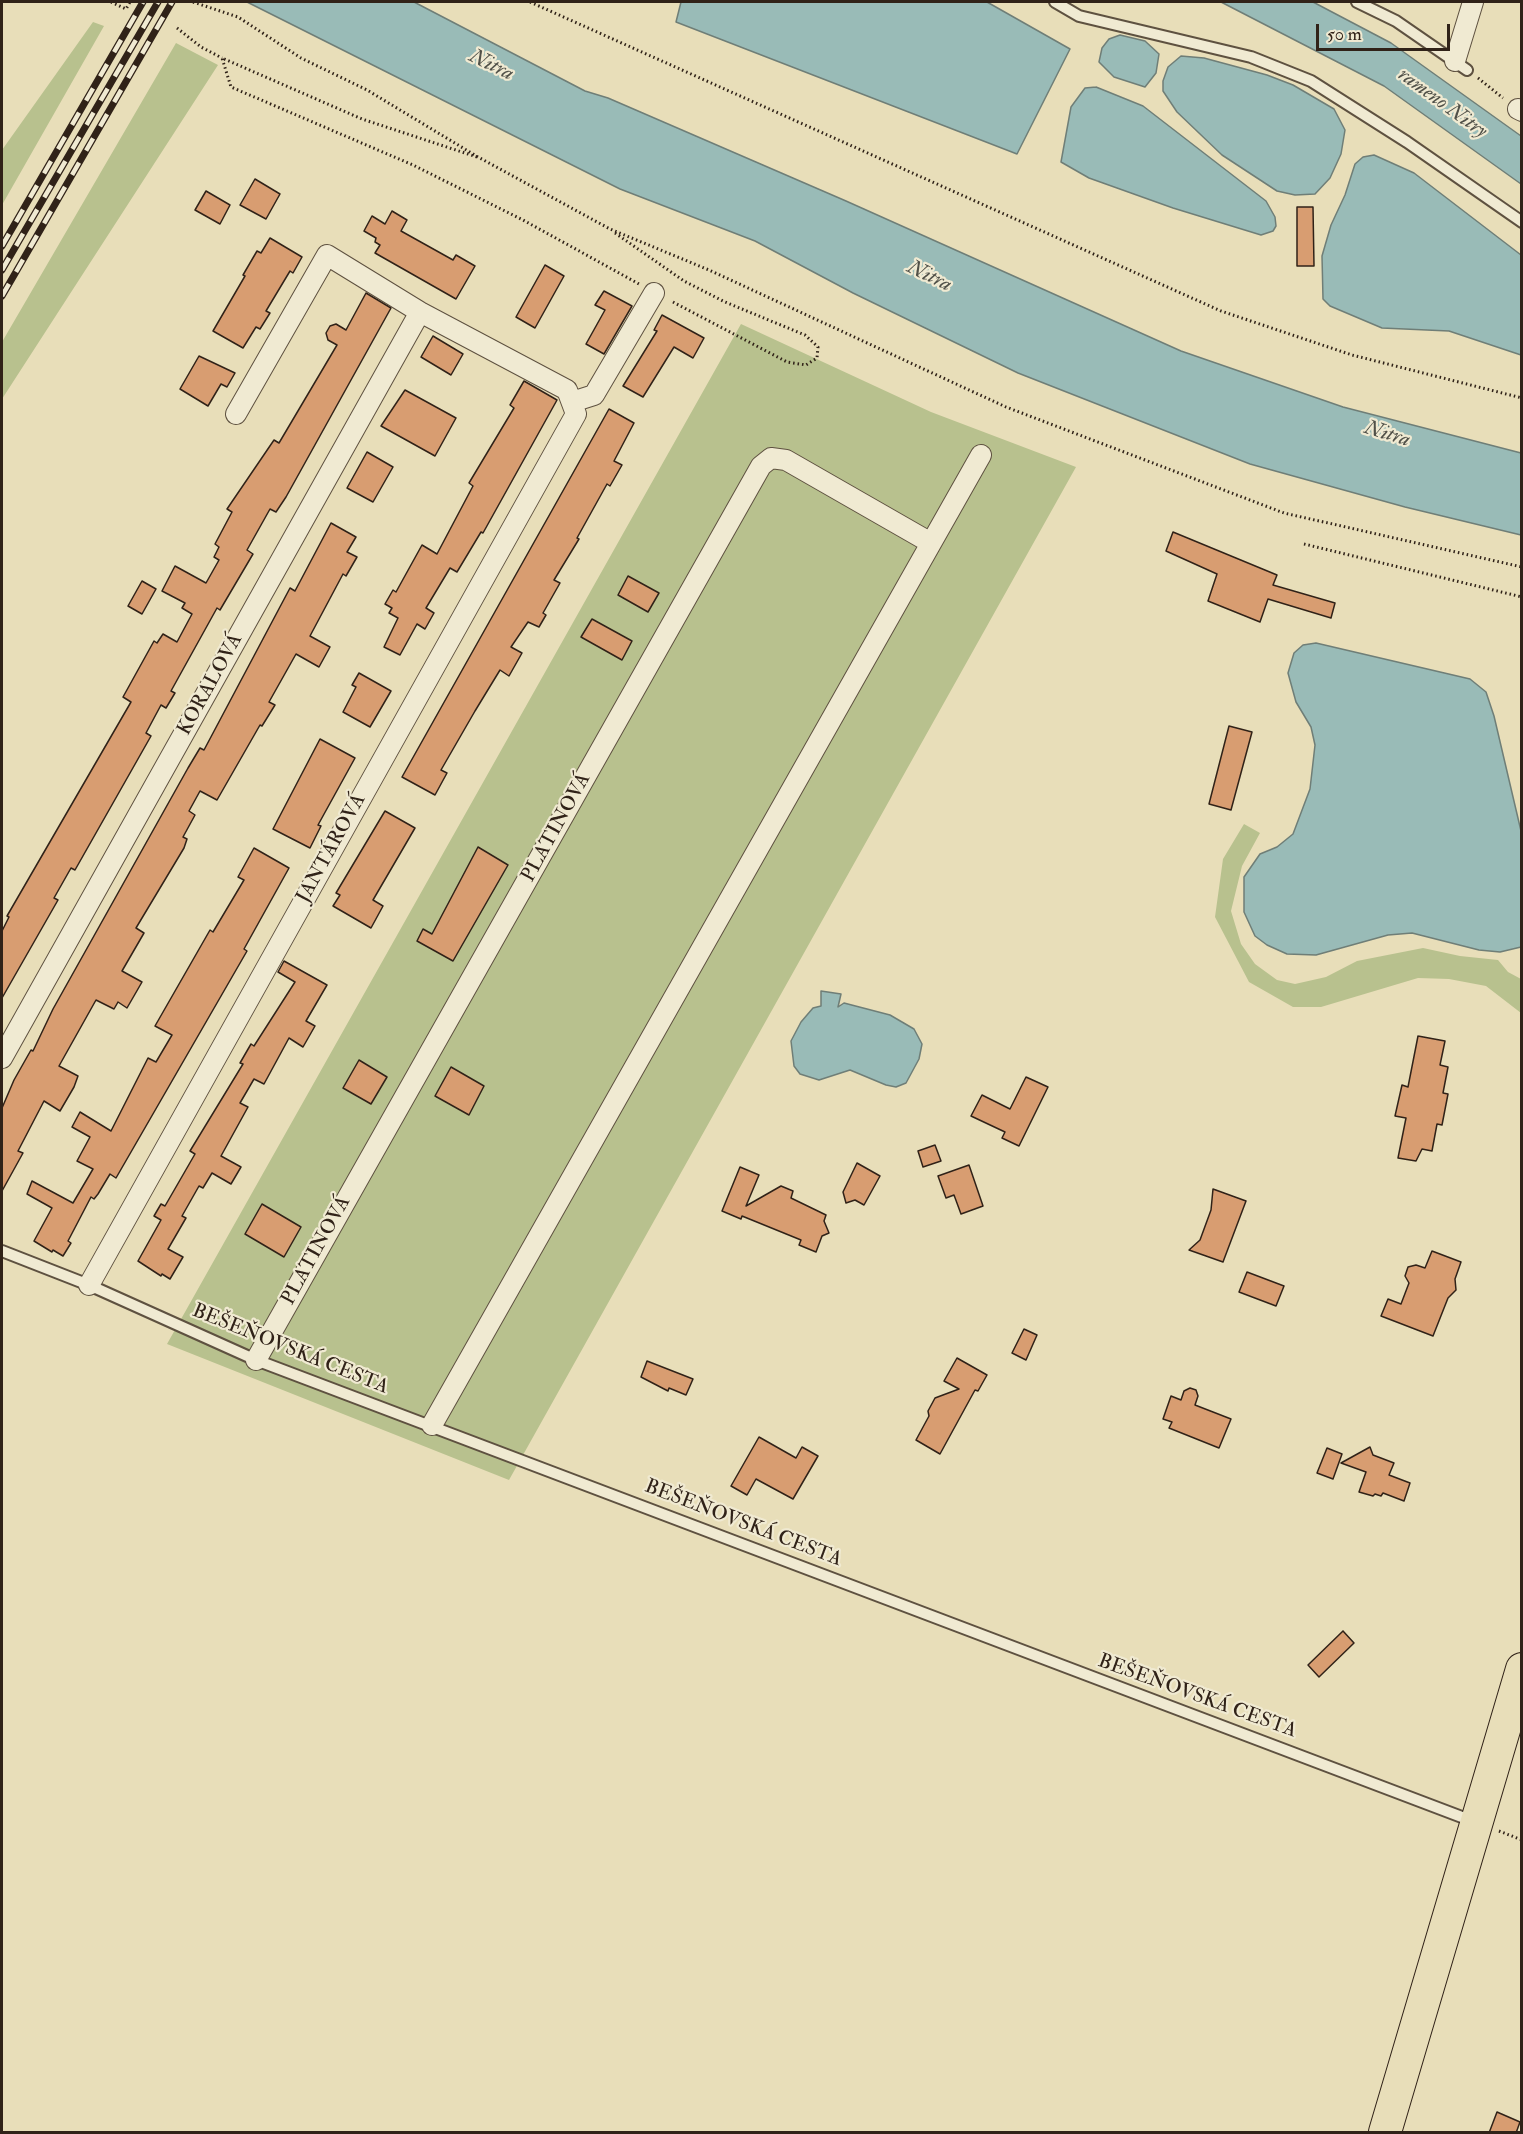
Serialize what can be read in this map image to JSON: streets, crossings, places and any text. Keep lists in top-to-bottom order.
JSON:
{
  "streets": {
    "street": ["KORALOVÁ", "PLATINOVÁ", "JANTÁROVÁ"],
    "lane": ["BEŠEŇOVSKÁ CESTA"]
  },
  "crossings": [
    ["PLATINOVÁ", "BEŠEŇOVSKÁ CESTA"],
    ["JANTÁROVÁ", "BEŠEŇOVSKÁ CESTA"]
  ],
  "water": ["Nitra", "rameno Nitry"],
  "scale_bar": "50 m"
}
